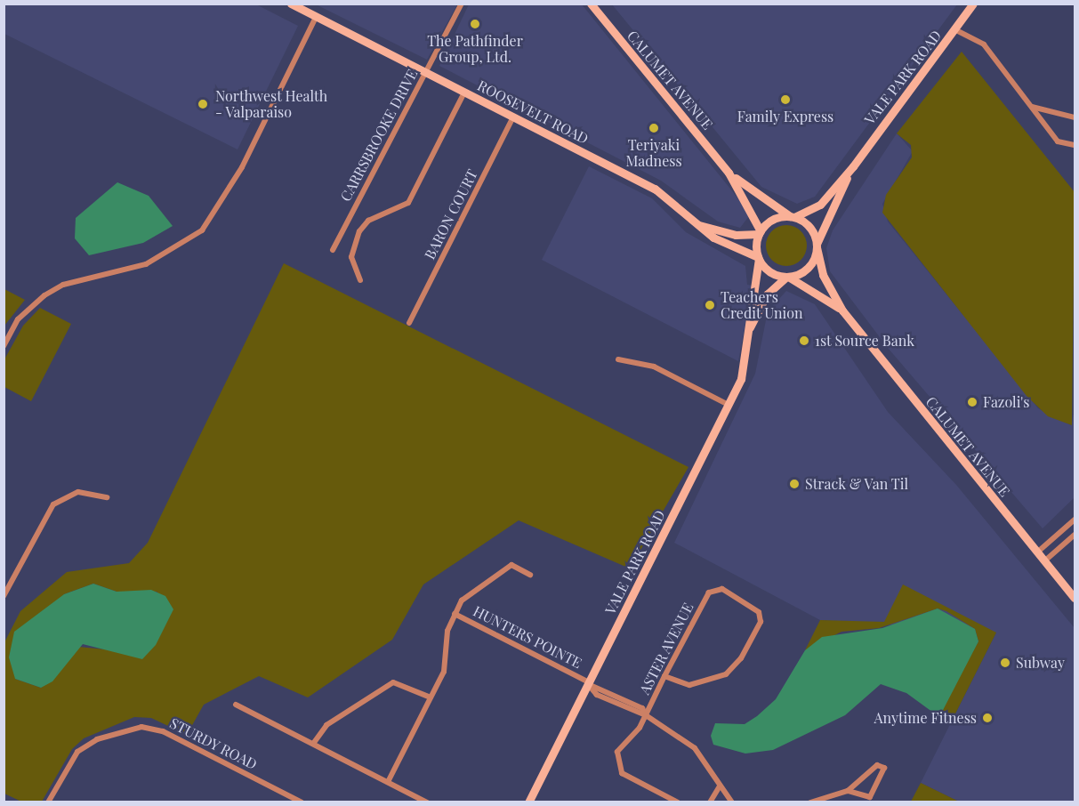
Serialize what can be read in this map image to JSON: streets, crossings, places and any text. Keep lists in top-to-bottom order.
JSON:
{
  "streets": {
    "main road": ["VALE PARK ROAD", "CALUMET AVENUE", "ROOSEVELT ROAD"],
    "street": [
      "CARRSBROOKE DRIVE",
      "BARON COURT",
      "HUNTERS POINTE",
      "ASTER AVENUE",
      "STURDY ROAD"
    ]
  },
  "crossings": [
    ["VALE PARK ROAD", "CALUMET AVENUE"],
    ["VALE PARK ROAD", "ROOSEVELT ROAD"],
    ["VALE PARK ROAD", "HUNTERS POINTE"],
    ["CALUMET AVENUE", "ROOSEVELT ROAD"],
    ["ROOSEVELT ROAD", "CARRSBROOKE DRIVE"],
    ["ROOSEVELT ROAD", "BARON COURT"],
    ["HUNTERS POINTE", "ASTER AVENUE"]
  ],
  "places": [
    "The Pathfinder Group, Ltd.",
    "Family Express",
    "Northwest Health - Valparaiso",
    "Teriyaki Madness",
    "Teachers Credit Union",
    "1st Source Bank",
    "Fazoli's",
    "Strack & Van Til",
    "Subway",
    "Anytime Fitness"
  ]
}
